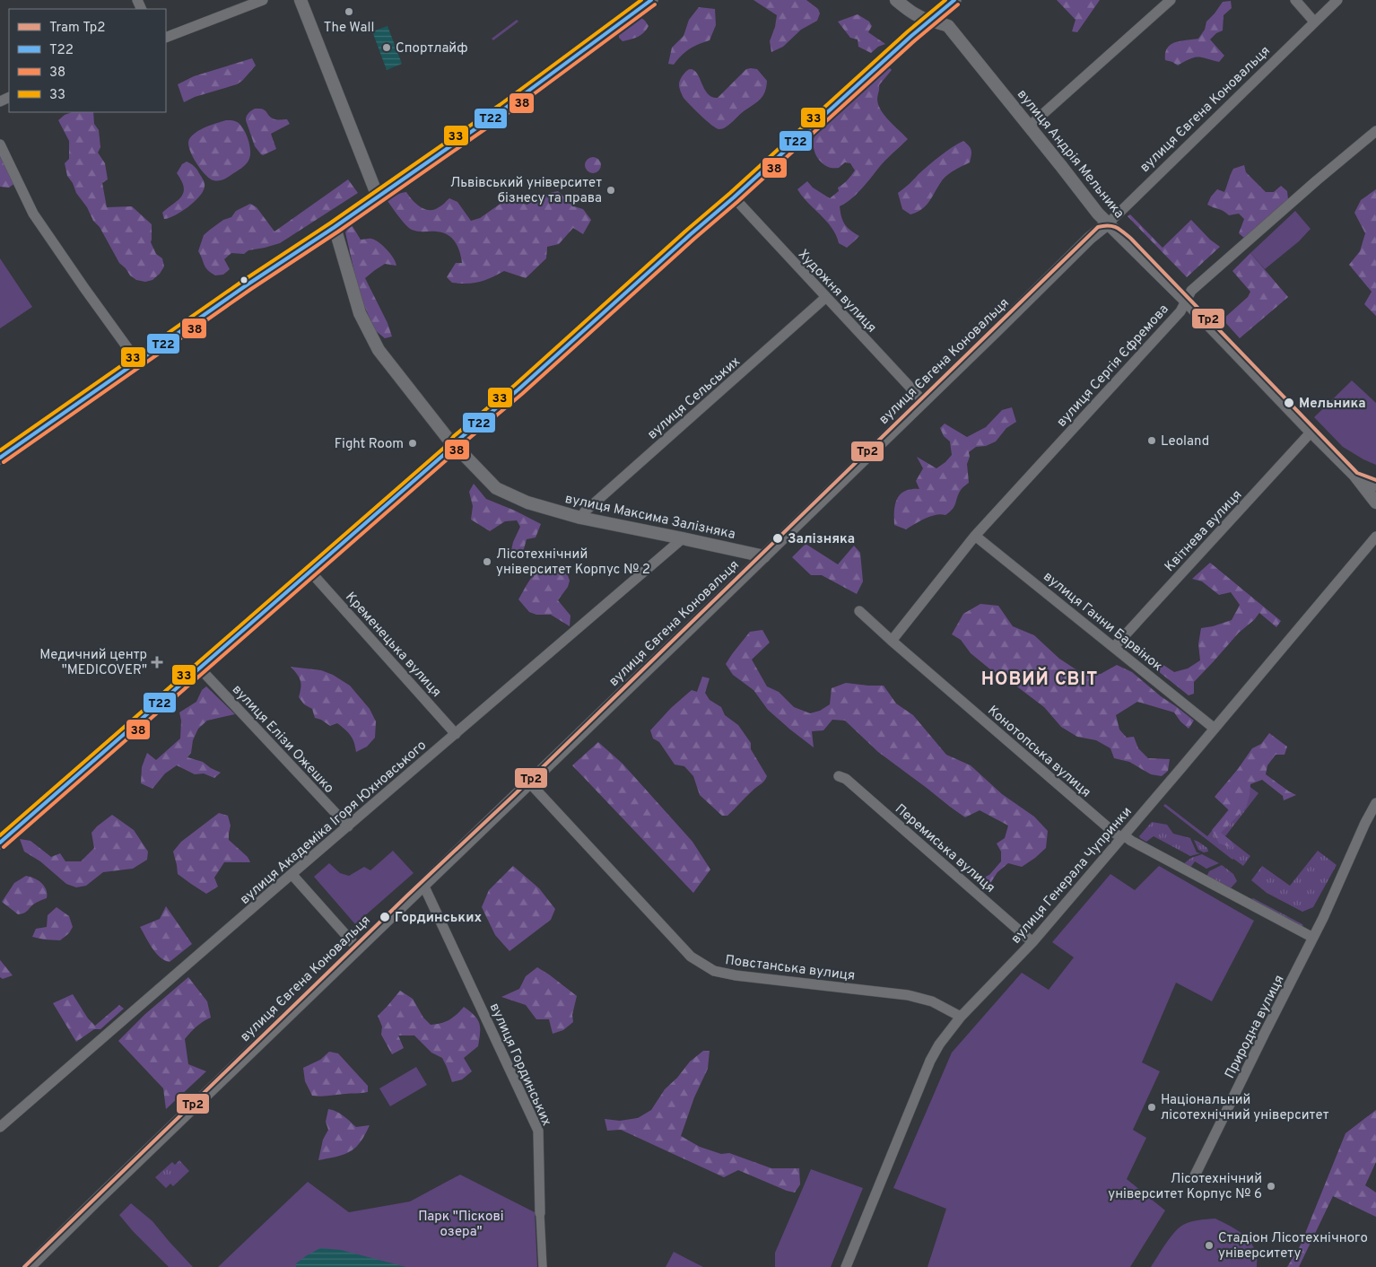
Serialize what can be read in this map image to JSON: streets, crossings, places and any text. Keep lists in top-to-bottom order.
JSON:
{
  "streets": {
    "street": [
      "вулиця Євгена Коновальця",
      "вулиця Андрія Мельника",
      "Художня вулиця",
      "вулиця Сергія Єфремова",
      "вулиця Сельських",
      "вулиця Максима Залізняка",
      "Квітнева вулиця",
      "вулиця Ганни Барвінок",
      "Кременецька вулиця",
      "вулиця Елізи Ожешко",
      "Конотопська вулиця",
      "вулиця Академіка Ігоря Юхновського",
      "Перемиська вулиця",
      "вулиця Генерала Чупринки",
      "Повстанська вулиця",
      "Природна вулиця",
      "вулиця Гординських"
    ]
  },
  "crossings": [
    ["вулиця Євгена Коновальця", "вулиця Андрія Мельника"],
    ["вулиця Євгена Коновальця", "Художня вулиця"],
    ["вулиця Євгена Коновальця", "вулиця Максима Залізняка"],
    ["вулиця Євгена Коновальця", "Повстанська вулиця"],
    ["вулиця Євгена Коновальця", "вулиця Гординських"],
    ["вулиця Андрія Мельника", "вулиця Сергія Єфремова"],
    ["вулиця Андрія Мельника", "Квітнева вулиця"],
    ["Художня вулиця", "вулиця Сельських"],
    ["вулиця Сергія Єфремова", "вулиця Ганни Барвінок"],
    ["вулиця Сергія Єфремова", "Конотопська вулиця"],
    ["вулиця Сельських", "вулиця Максима Залізняка"],
    ["вулиця Максима Залізняка", "вулиця Академіка Ігоря Юхновського"],
    ["Квітнева вулиця", "вулиця Ганни Барвінок"],
    ["вулиця Ганни Барвінок", "вулиця Генерала Чупринки"],
    ["Кременецька вулиця", "вулиця Академіка Ігоря Юхновського"],
    ["вулиця Елізи Ожешко", "вулиця Академіка Ігоря Юхновського"],
    ["Конотопська вулиця", "вулиця Генерала Чупринки"],
    ["Перемиська вулиця", "вулиця Генерала Чупринки"],
    ["вулиця Генерала Чупринки", "Повстанська вулиця"]
  ],
  "districts": ["НОВИЙ СВІТ"],
  "parks": ["Парк \"Піскові озера\""],
  "places": {
    "other": [
      "The Wall",
      "Спортлайф",
      "Львівський університет бізнесу та права",
      "Мельника",
      "Leoland",
      "Fight Room",
      "Залізняка",
      "Лісотехнічний університет Корпус № 2",
      "Гординських",
      "Національний лісотехнічний університет",
      "Лісотехнічний університет Корпус № 6",
      "Стадіон Лісотехнічного університету"
    ],
    "health": ["Медичний центр \"MEDICOVER\""]
  },
  "lines": [
    "transit line Т22",
    "transit line 33",
    "transit line 38",
    "tram line Тр2"
  ],
  "legend": [
    "Tram Тр2",
    "Т22",
    "38",
    "33"
  ]
}
